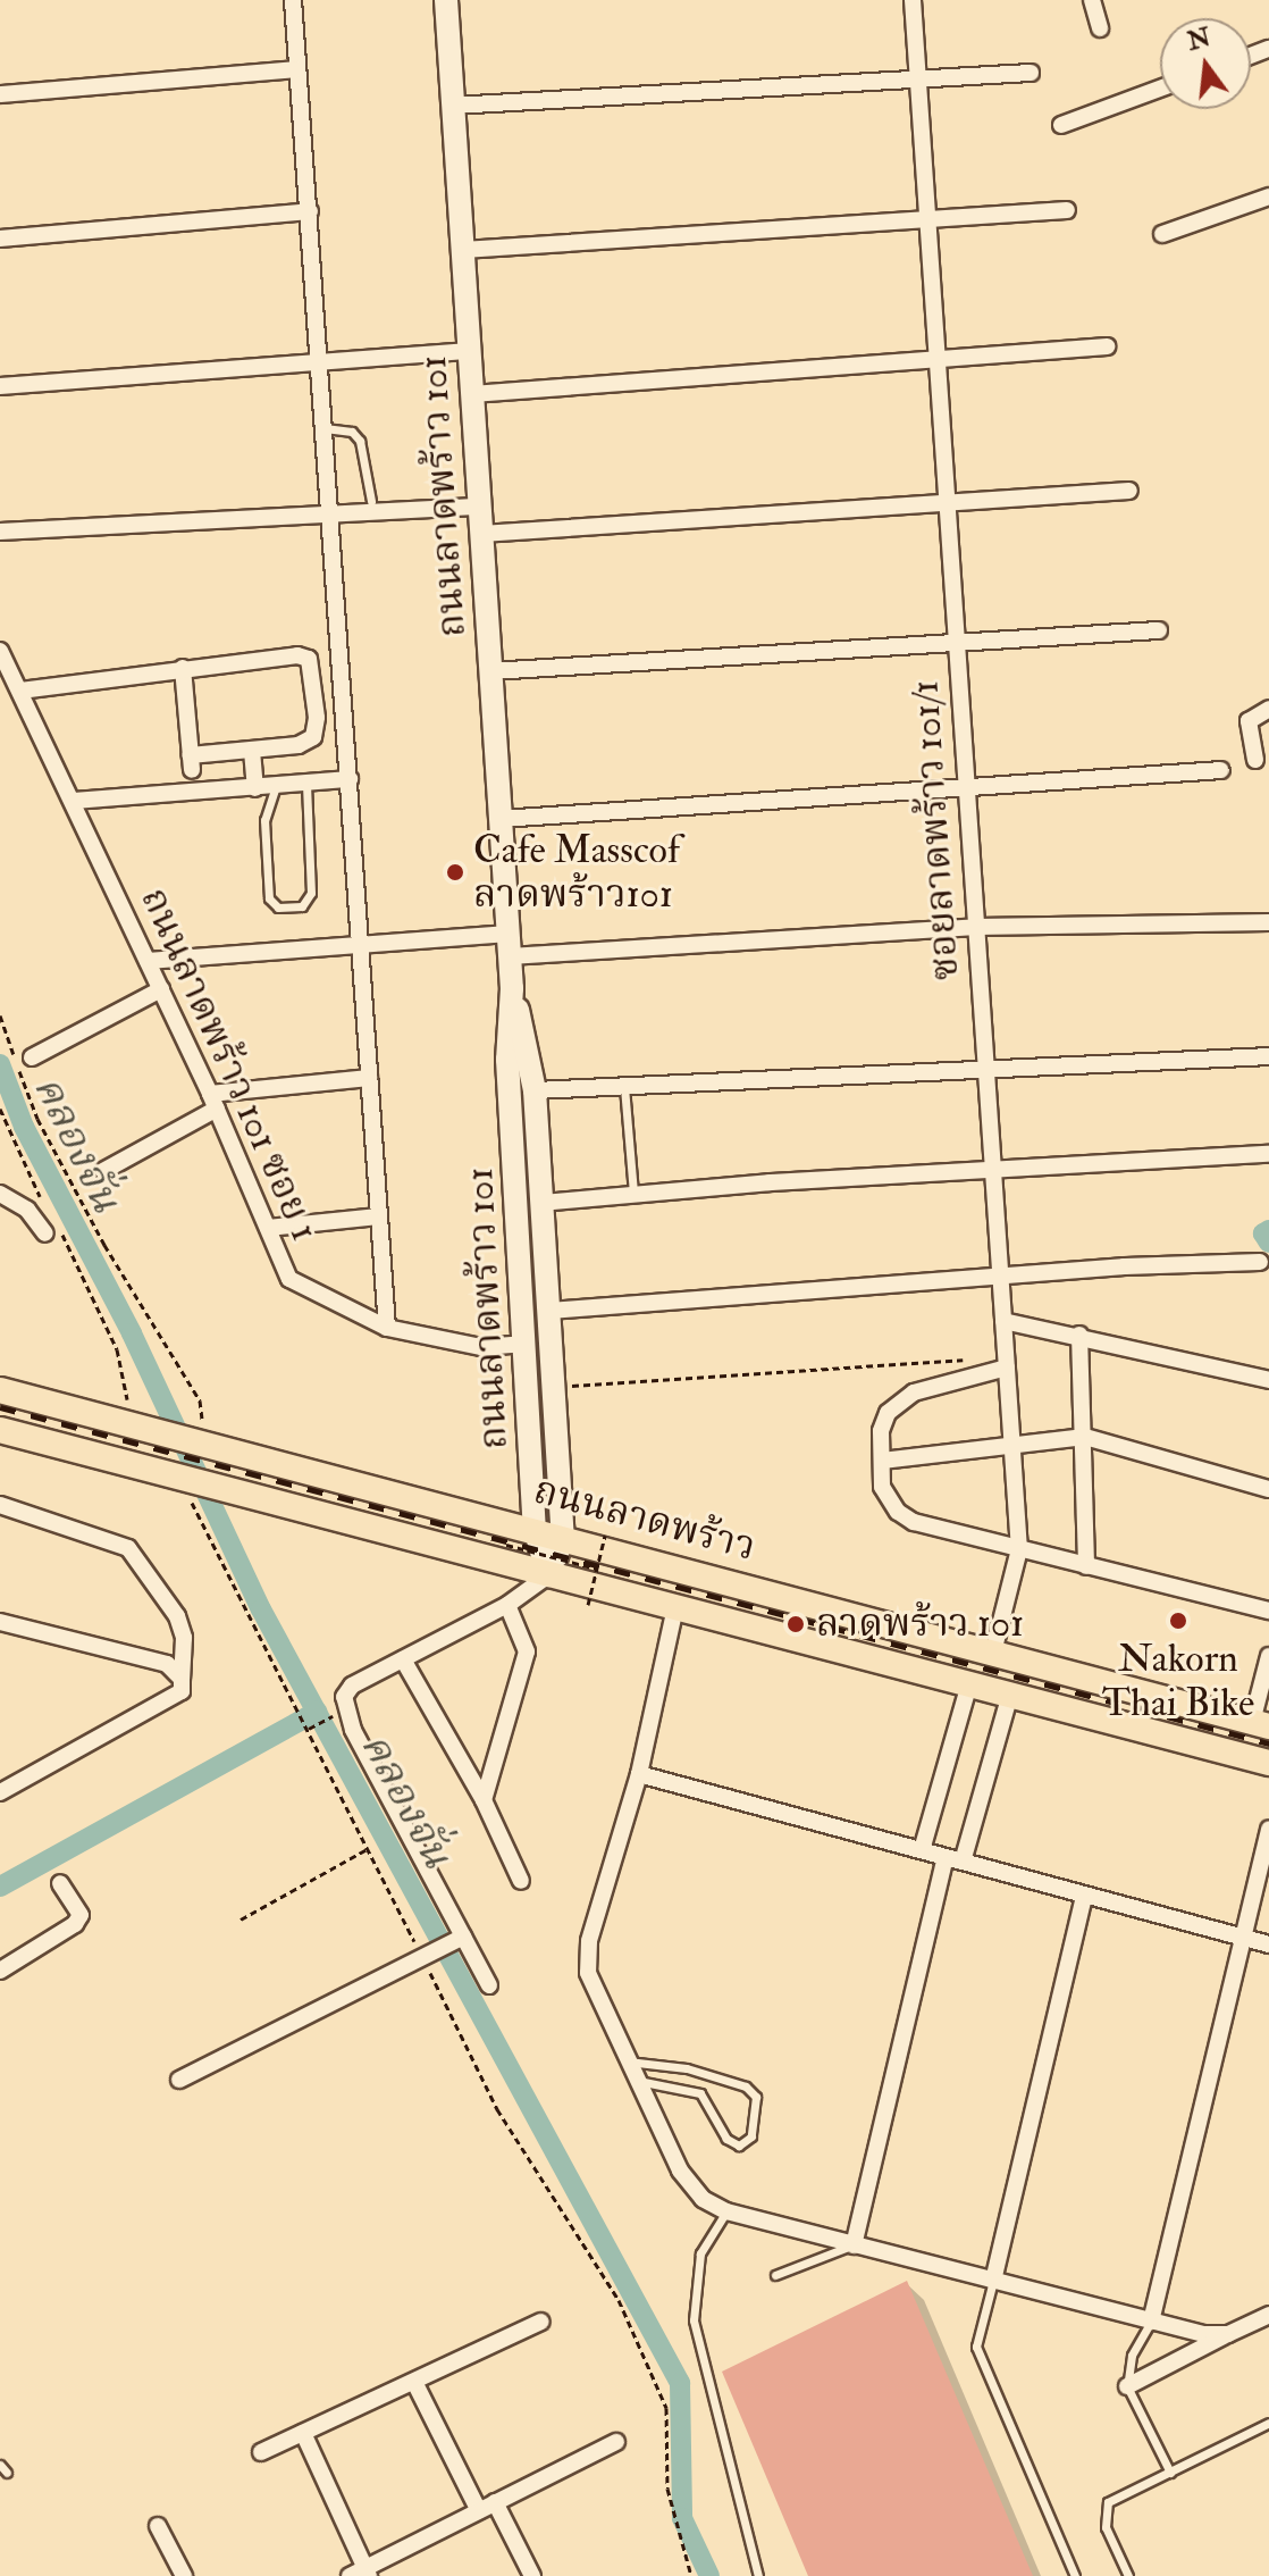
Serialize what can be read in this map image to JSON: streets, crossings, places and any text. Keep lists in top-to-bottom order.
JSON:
{
  "streets": {
    "main road": ["ถนนลาดพร้าว"],
    "street": ["ถนนลาดพร้าว 101", "ซอยลาดพร้าว 101/1", "ถนนลาดพร้าว 101 ซอย 1"]
  },
  "crossings": [
    ["ถนนลาดพร้าว 101", "ถนนลาดพร้าว 101 ซอย 1"],
    ["ถนนลาดพร้าว 101", "ถนนลาดพร้าว"],
    ["ซอยลาดพร้าว 101/1", "ถนนลาดพร้าว"]
  ],
  "water": ["คลองจั่น"],
  "places": ["Cafe Masscof ลาดพร้าว101", "Nakorn Thai Bike", "ลาดพร้าว 101"],
  "north": "top"
}
